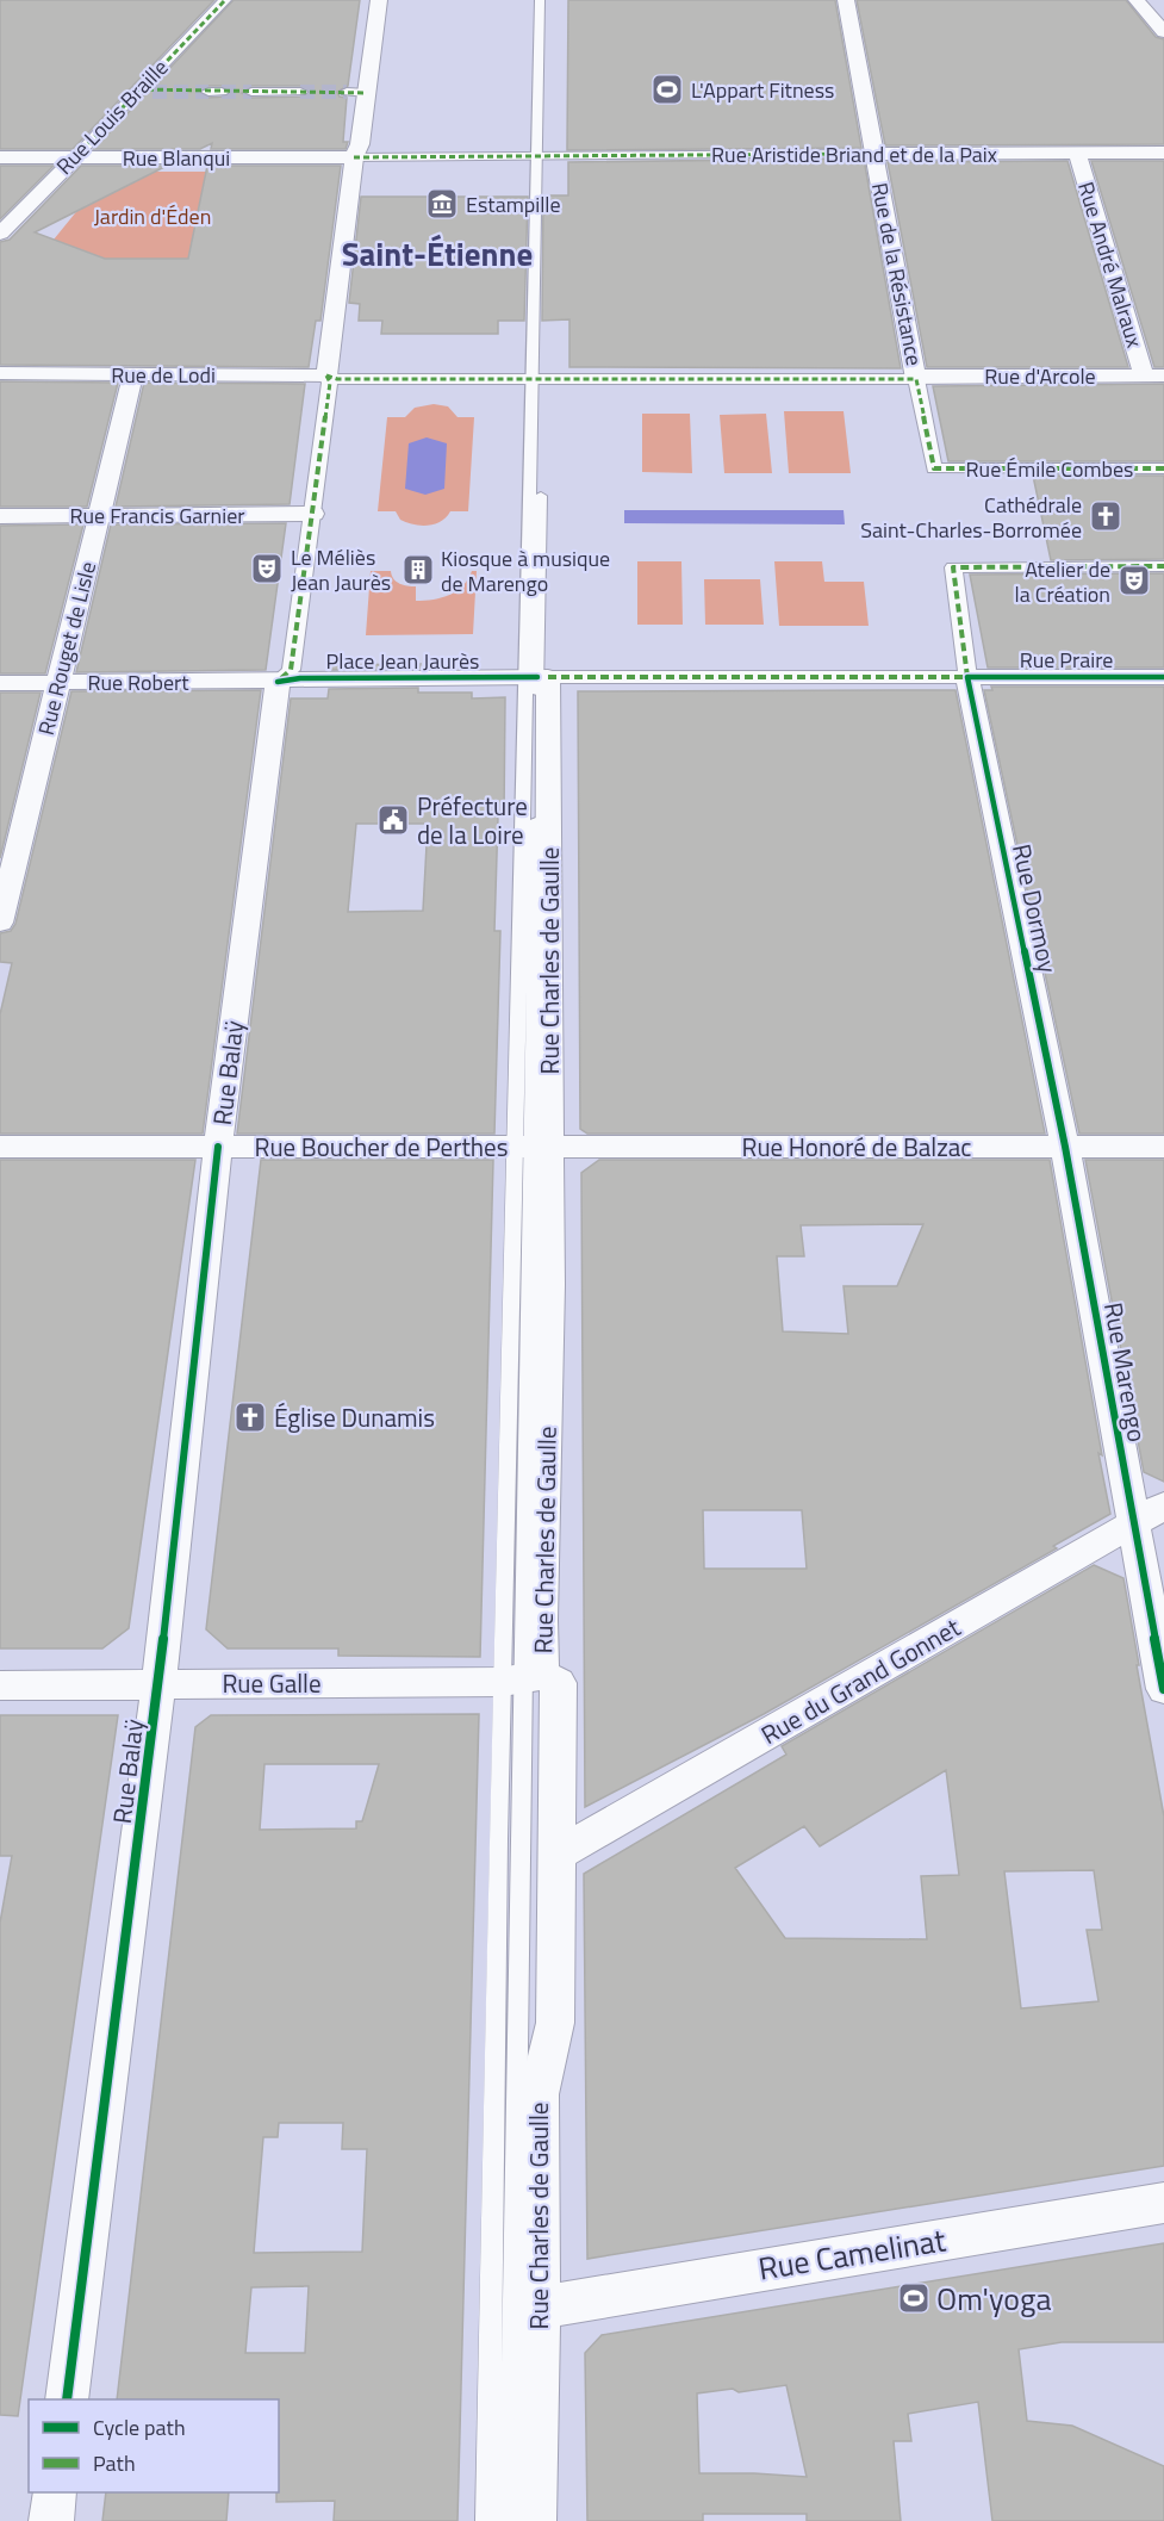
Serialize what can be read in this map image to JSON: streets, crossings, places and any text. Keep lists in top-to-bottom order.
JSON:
{
  "streets": {
    "street": [
      "Rue Louis Braille",
      "Rue Aristide Briand et de la Paix",
      "Rue Blanqui",
      "Rue André Malraux",
      "Rue de la Résistance",
      "Rue de Lodi",
      "Rue d'Arcole",
      "Rue Émile Combes",
      "Rue Francis Garnier",
      "Rue Rouget de Lisle",
      "Rue Praire",
      "Place Jean Jaurès",
      "Rue Robert",
      "Rue Dormoy",
      "Rue Charles de Gaulle",
      "Rue Balaÿ",
      "Rue Boucher de Perthes",
      "Rue Honoré de Balzac",
      "Rue Marengo",
      "Rue du Grand Gonnet",
      "Rue Galle",
      "Rue Camelinat"
    ]
  },
  "crossings": [
    ["Rue Louis Braille", "Rue Blanqui"],
    ["Rue Aristide Briand et de la Paix", "Rue Blanqui"],
    ["Rue Aristide Briand et de la Paix", "Rue André Malraux"],
    ["Rue Aristide Briand et de la Paix", "Rue de la Résistance"],
    ["Rue André Malraux", "Rue d'Arcole"],
    ["Rue de la Résistance", "Rue d'Arcole"],
    ["Rue de la Résistance", "Rue Émile Combes"],
    ["Rue de Lodi", "Rue Rouget de Lisle"],
    ["Rue de Lodi", "Place Jean Jaurès"],
    ["Rue d'Arcole", "Rue Émile Combes"],
    ["Rue Francis Garnier", "Rue Rouget de Lisle"],
    ["Rue Francis Garnier", "Place Jean Jaurès"],
    ["Rue Rouget de Lisle", "Rue Robert"],
    ["Rue Praire", "Place Jean Jaurès"],
    ["Rue Praire", "Rue Dormoy"],
    ["Place Jean Jaurès", "Rue Robert"],
    ["Place Jean Jaurès", "Rue Dormoy"],
    ["Place Jean Jaurès", "Rue Charles de Gaulle"],
    ["Place Jean Jaurès", "Rue Balaÿ"],
    ["Rue Robert", "Rue Balaÿ"],
    ["Rue Dormoy", "Rue Honoré de Balzac"],
    ["Rue Dormoy", "Rue Marengo"],
    ["Rue Charles de Gaulle", "Rue Boucher de Perthes"],
    ["Rue Charles de Gaulle", "Rue Honoré de Balzac"],
    ["Rue Charles de Gaulle", "Rue du Grand Gonnet"],
    ["Rue Charles de Gaulle", "Rue Galle"],
    ["Rue Charles de Gaulle", "Rue Camelinat"],
    ["Rue Balaÿ", "Rue Boucher de Perthes"],
    ["Rue Balaÿ", "Rue Galle"],
    ["Rue Boucher de Perthes", "Rue Honoré de Balzac"],
    ["Rue Honoré de Balzac", "Rue Marengo"],
    ["Rue Marengo", "Rue du Grand Gonnet"]
  ],
  "districts": ["Saint-Étienne"],
  "parks": ["Jardin d'Éden"],
  "places": {
    "sports": ["L'Appart Fitness", "Om'yoga"],
    "museum": ["Estampille"],
    "church": ["Cathédrale Saint-Charles-Borromée", "Église Dunamis"],
    "theatre": ["Le Méliès Jean Jaurès", "Atelier de la Création"],
    "building": ["Kiosque à musique de Marengo"],
    "public building": ["Préfecture de la Loire"]
  },
  "legend": ["Cycle path", "Path"]
}
